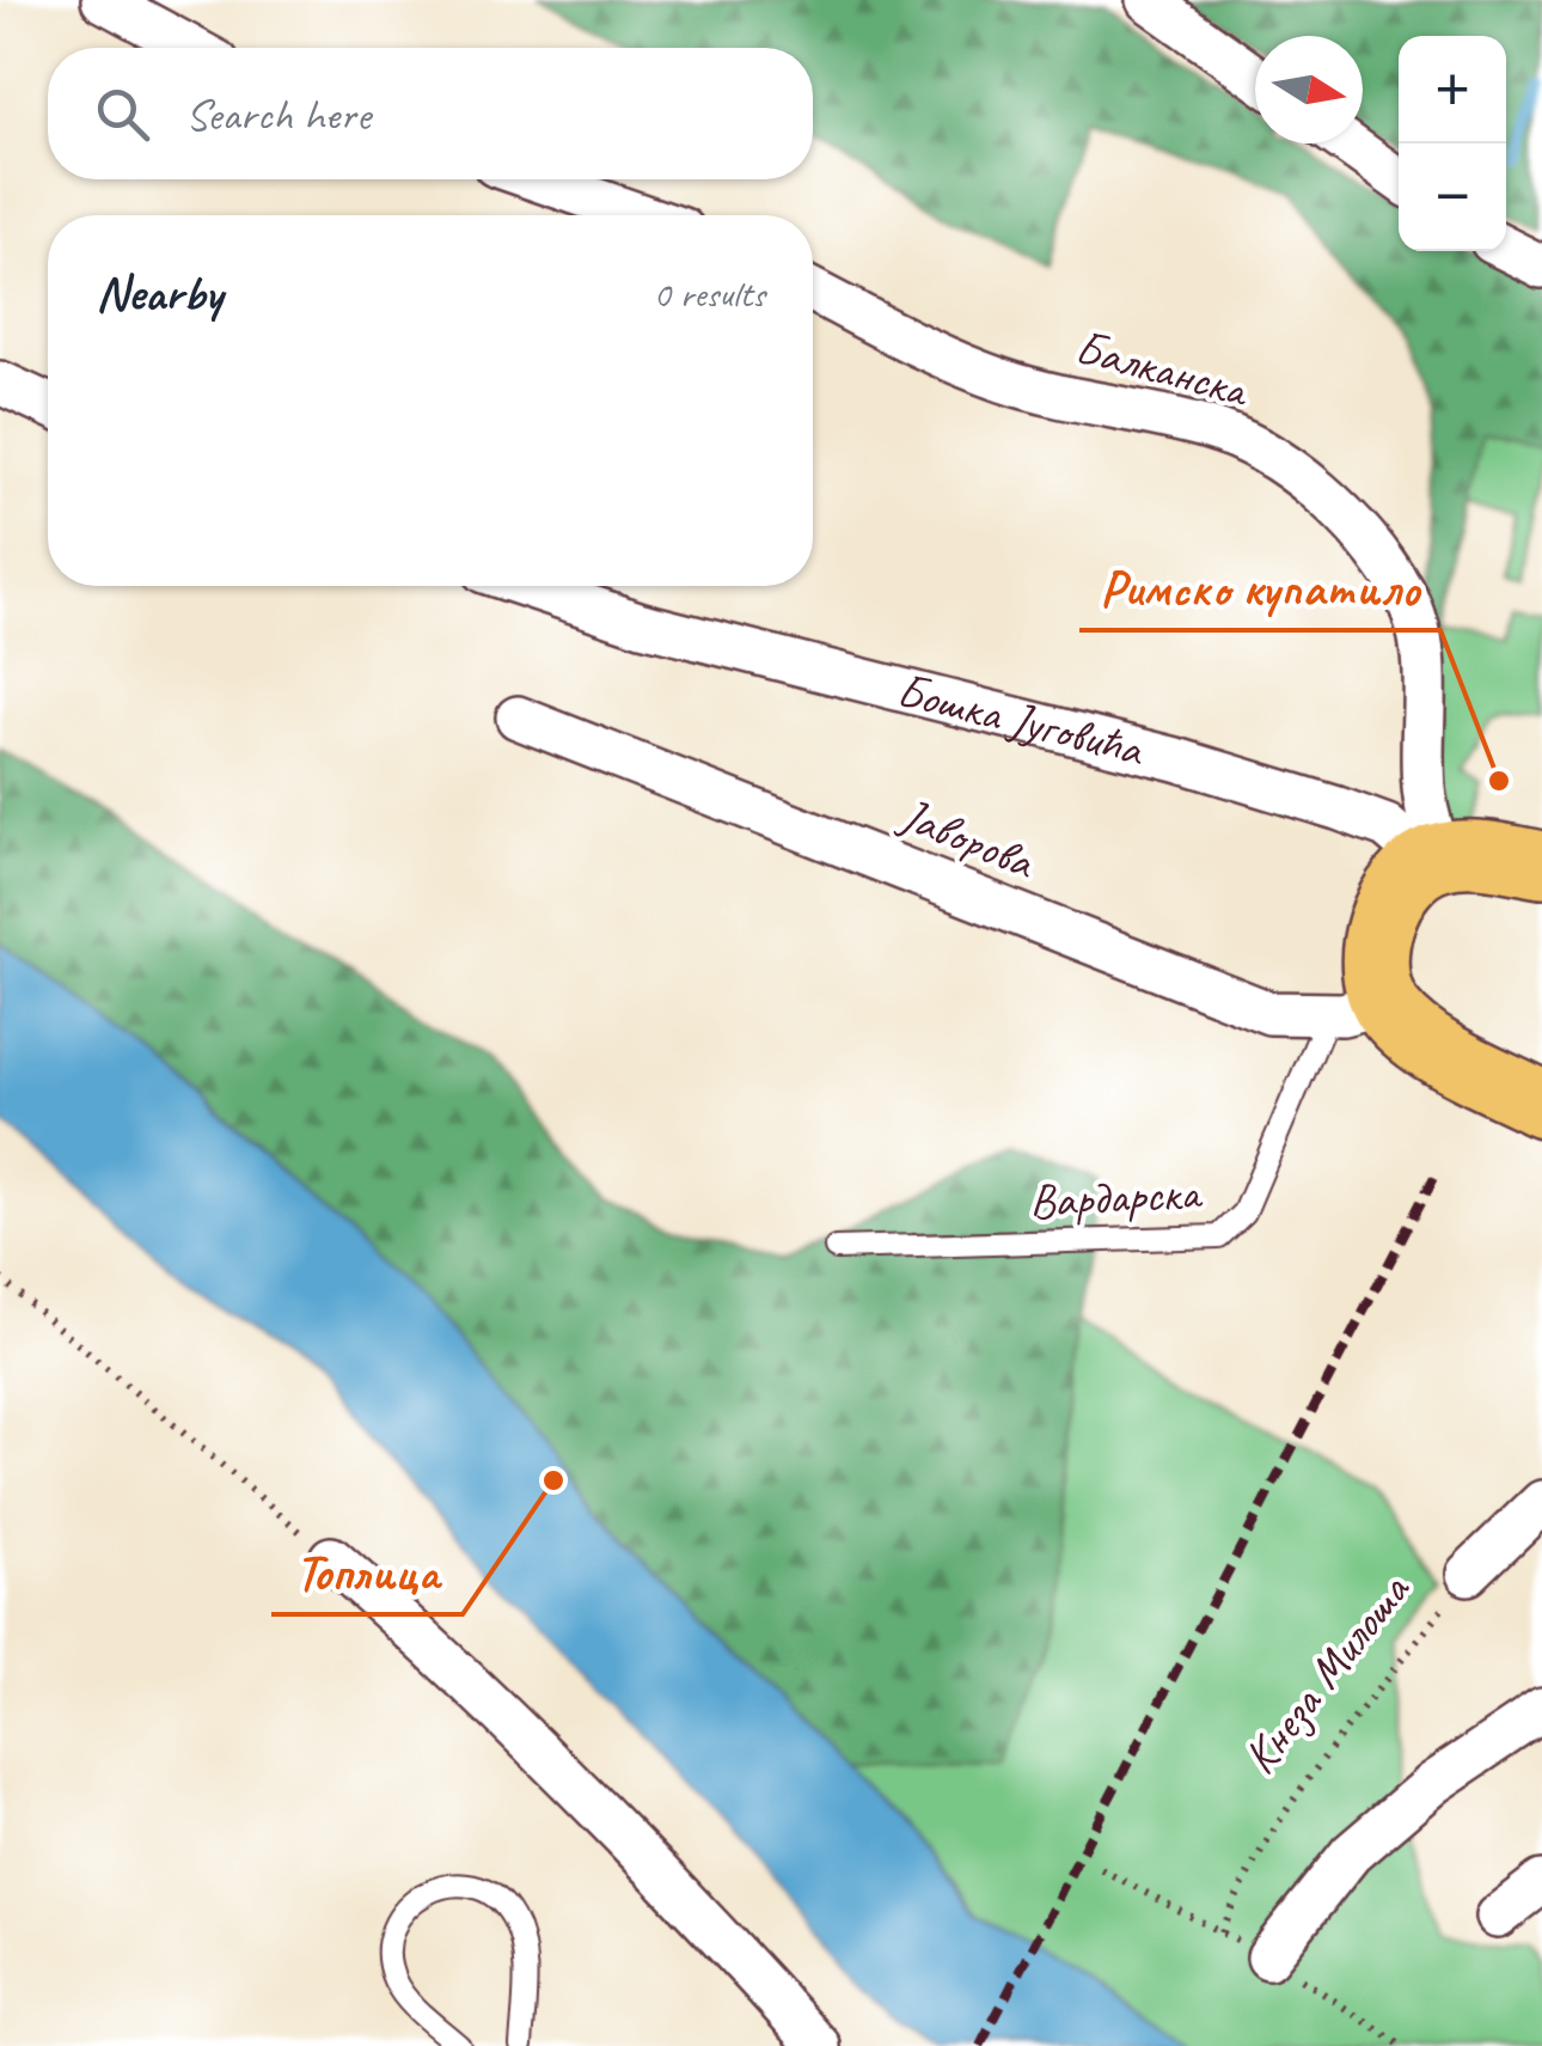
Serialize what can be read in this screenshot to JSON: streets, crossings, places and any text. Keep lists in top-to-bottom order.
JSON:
{
  "streets": {
    "street": [
      "Балканска",
      "Бошка Југовића",
      "Јаворова",
      "Кнеза Милоша"
    ],
    "lane": ["Вардарска"]
  },
  "crossings": [
    ["Балканска", "Бошка Југовића"],
    ["Јаворова", "Вардарска"]
  ],
  "places": ["Римско купатило", "Топлица"],
  "north": "right",
  "page": {
    "map_buttons": ["+", "−"],
    "search": "Search here",
    "heading": ["Nearby", "0 results"]
  }
}
